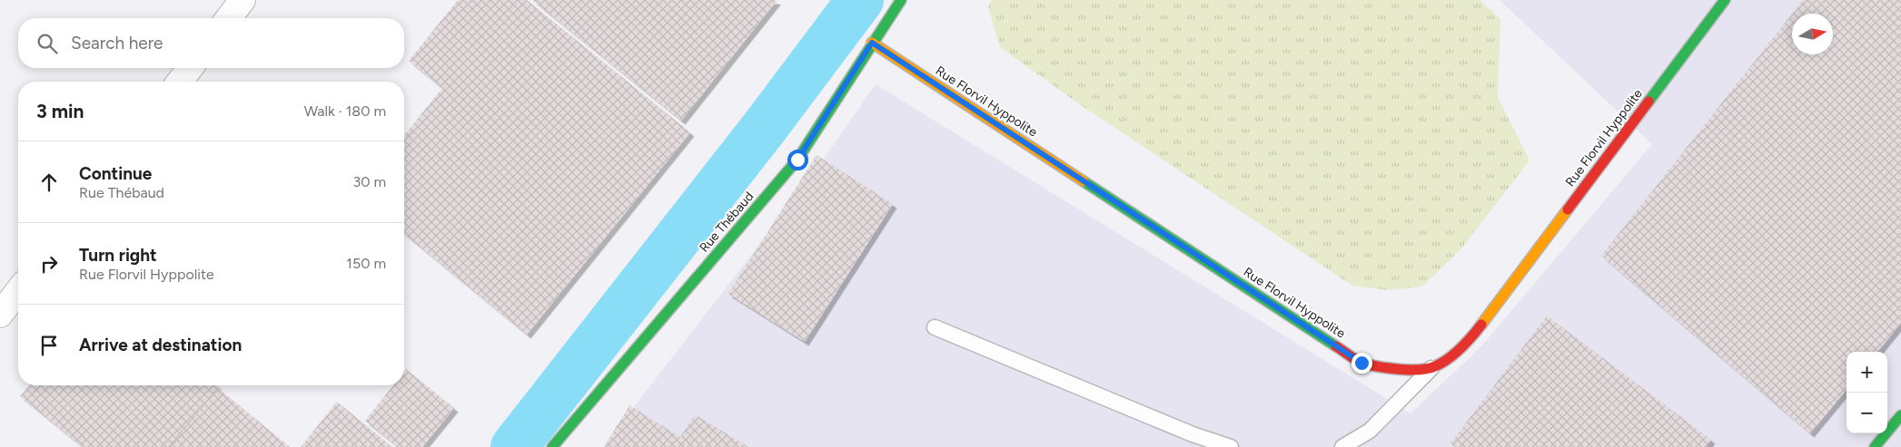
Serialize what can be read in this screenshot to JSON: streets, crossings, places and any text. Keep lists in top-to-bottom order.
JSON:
{
  "streets": {
    "street": ["Rue Florvil Hyppolite", "Rue Thébaud"]
  },
  "crossings": [
    ["Rue Florvil Hyppolite", "Rue Thébaud"]
  ],
  "north": "right",
  "page": {
    "search": "Search here",
    "heading": ["3 min", "Walk · 180 m"],
    "list": [
      ["Continue", "Rue Thébaud", "30 m"],
      ["Turn right", "Rue Florvil Hyppolite", "150 m"],
      "Arrive at destination"
    ],
    "map_buttons": ["+", "−"]
  }
}
